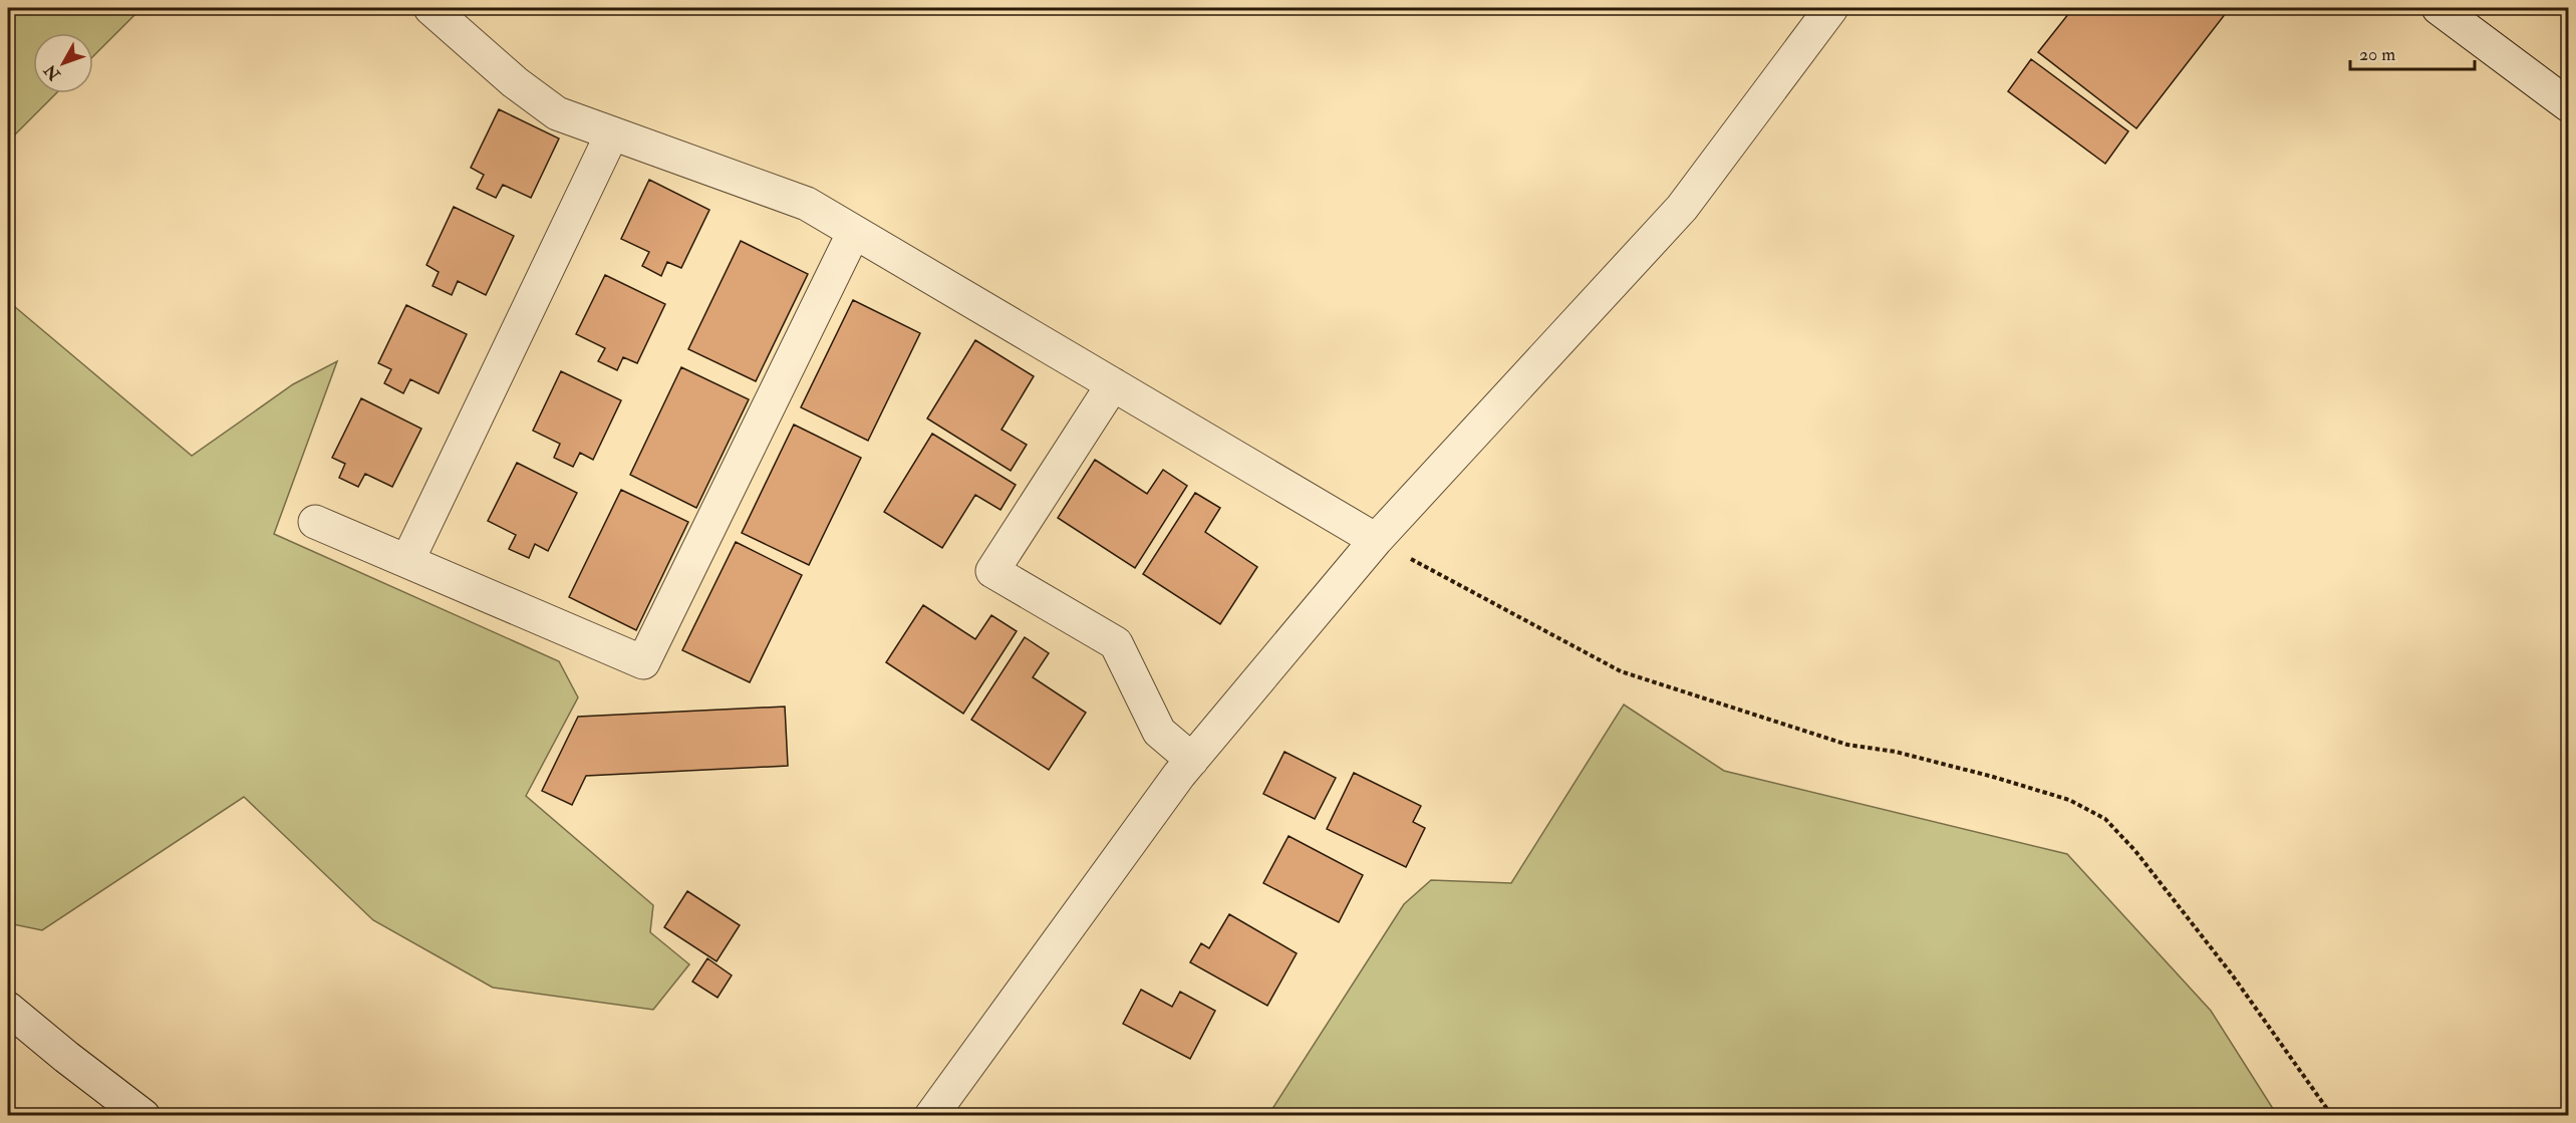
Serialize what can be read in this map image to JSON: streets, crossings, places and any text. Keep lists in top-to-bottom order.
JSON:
{
  "scale_bar": "20 m",
  "north": "bottom left"
}
